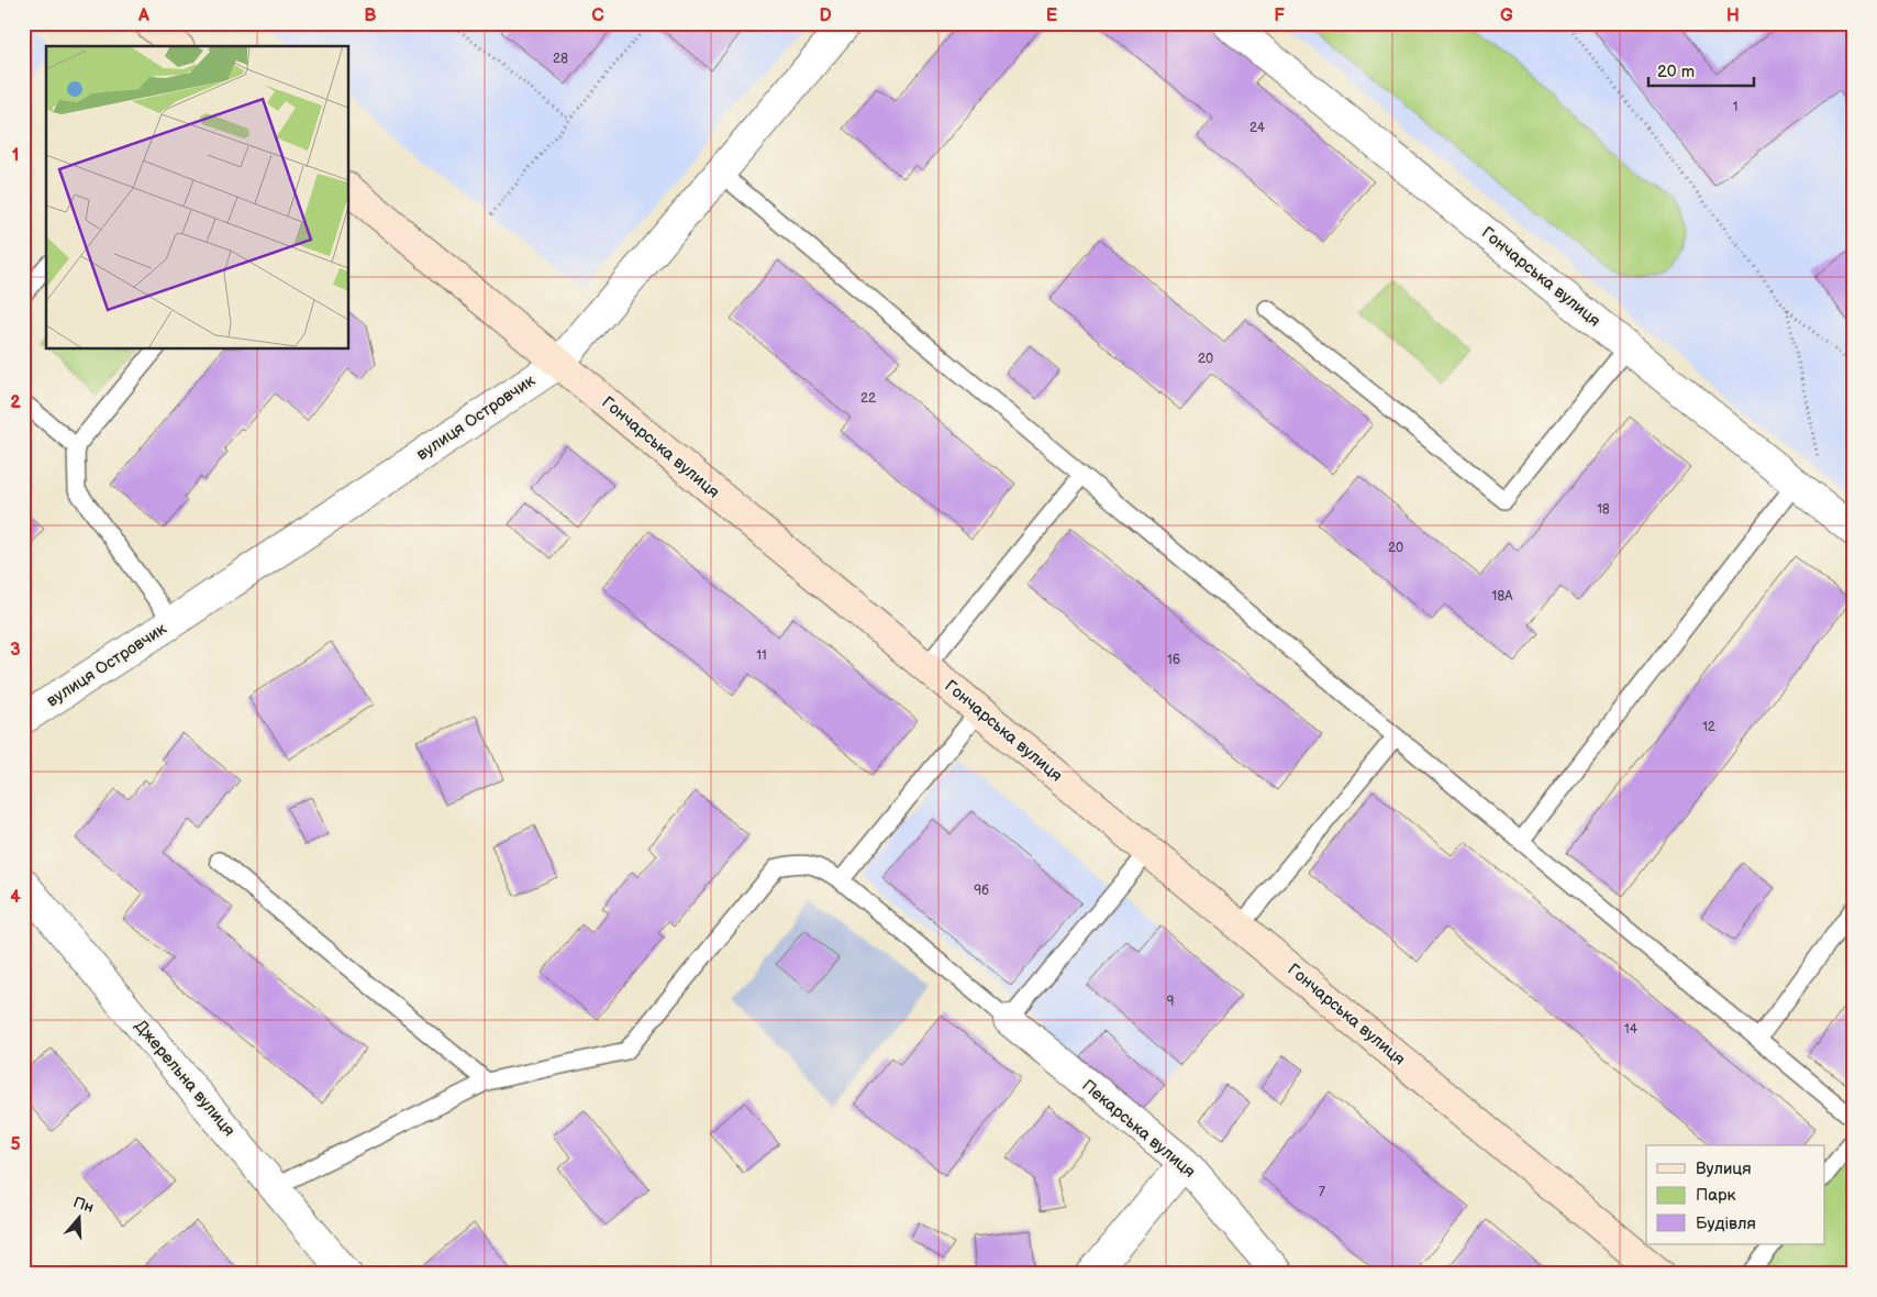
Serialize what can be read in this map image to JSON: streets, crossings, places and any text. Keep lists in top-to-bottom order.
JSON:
{
  "streets": {
    "main road": ["Гончарська вулиця"],
    "street": ["вулиця Островчик", "Джерельна вулиця", "Пекарська вулиця"]
  },
  "crossings": [
    ["Гончарська вулиця", "вулиця Островчик"]
  ],
  "house_numbers": [
    "28",
    "1",
    "24",
    "20",
    "22",
    "18",
    "20",
    "18А",
    "11",
    "16",
    "12",
    "9б",
    "9",
    "14",
    "7"
  ],
  "legend": ["Вулиця", "Парк", "Будівля"],
  "scale_bar": "20 m",
  "north": "top",
  "grid": {
    "columns": [
      "A",
      "B",
      "C",
      "D",
      "E",
      "F",
      "G",
      "H"
    ],
    "rows": [
      "1",
      "2",
      "3",
      "4",
      "5"
    ]
  }
}
